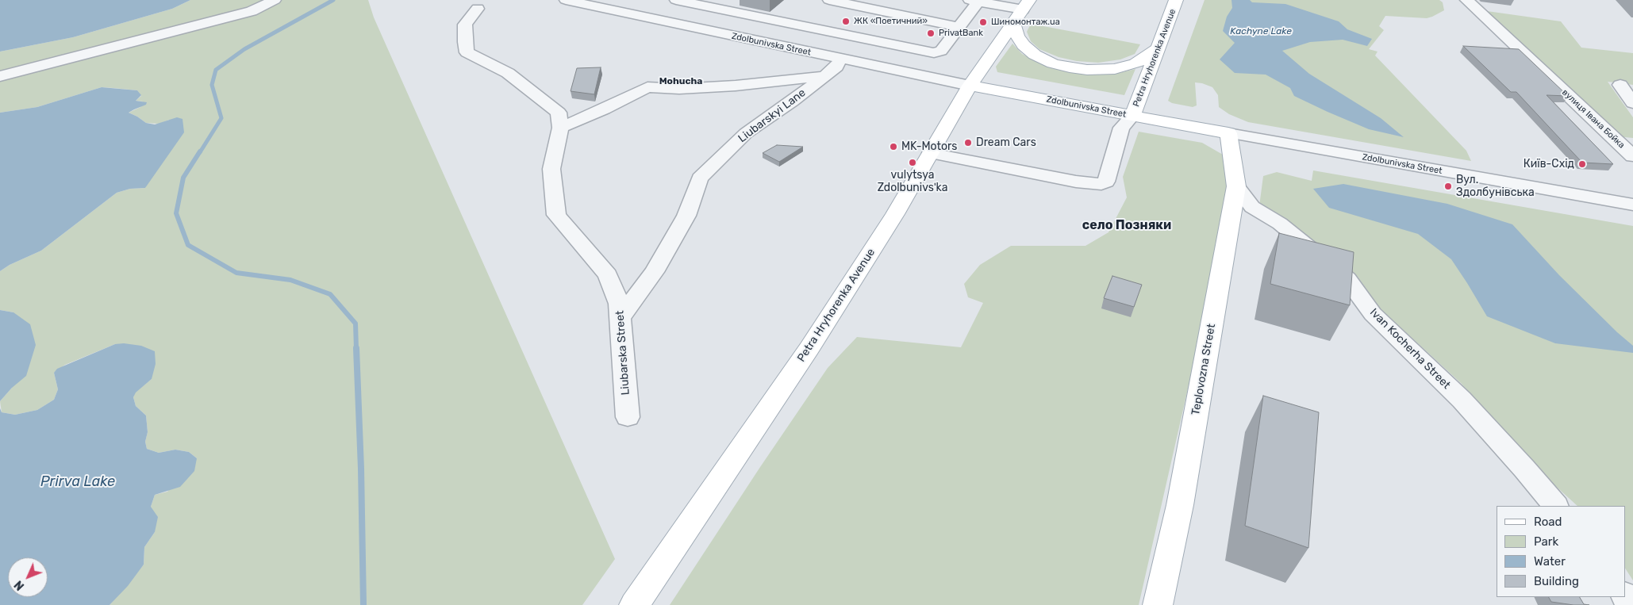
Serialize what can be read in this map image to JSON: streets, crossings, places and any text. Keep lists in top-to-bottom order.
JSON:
{
  "streets": {
    "main road": ["Zdolbunivska Street", "Petra Hryhorenka Avenue", "Teplovozna Street"],
    "street": [
      "Liubarskyi Lane",
      "вулиця Івана Бойка",
      "Ivan Kocherha Street",
      "Liubarska Street"
    ]
  },
  "crossings": [
    ["Zdolbunivska Street", "Petra Hryhorenka Avenue"],
    ["Zdolbunivska Street", "Liubarskyi Lane"],
    ["Zdolbunivska Street", "Teplovozna Street"],
    ["Liubarskyi Lane", "Liubarska Street"],
    ["Ivan Kocherha Street", "Teplovozna Street"]
  ],
  "districts": ["Mohucha", "село Позняки"],
  "water": ["Kachyne Lake", "Prirva Lake"],
  "places": [
    "ЖК «Поетичний»",
    "Шиномонтаж.ua",
    "PrivatBank",
    "Dream Cars",
    "MK-Motors",
    "vulytsya Zdolbunivsʹka",
    "Київ-Схід",
    "Вул. Здолбунівська"
  ],
  "legend": [
    "Road",
    "Park",
    "Water",
    "Building"
  ],
  "north": "bottom left"
}
